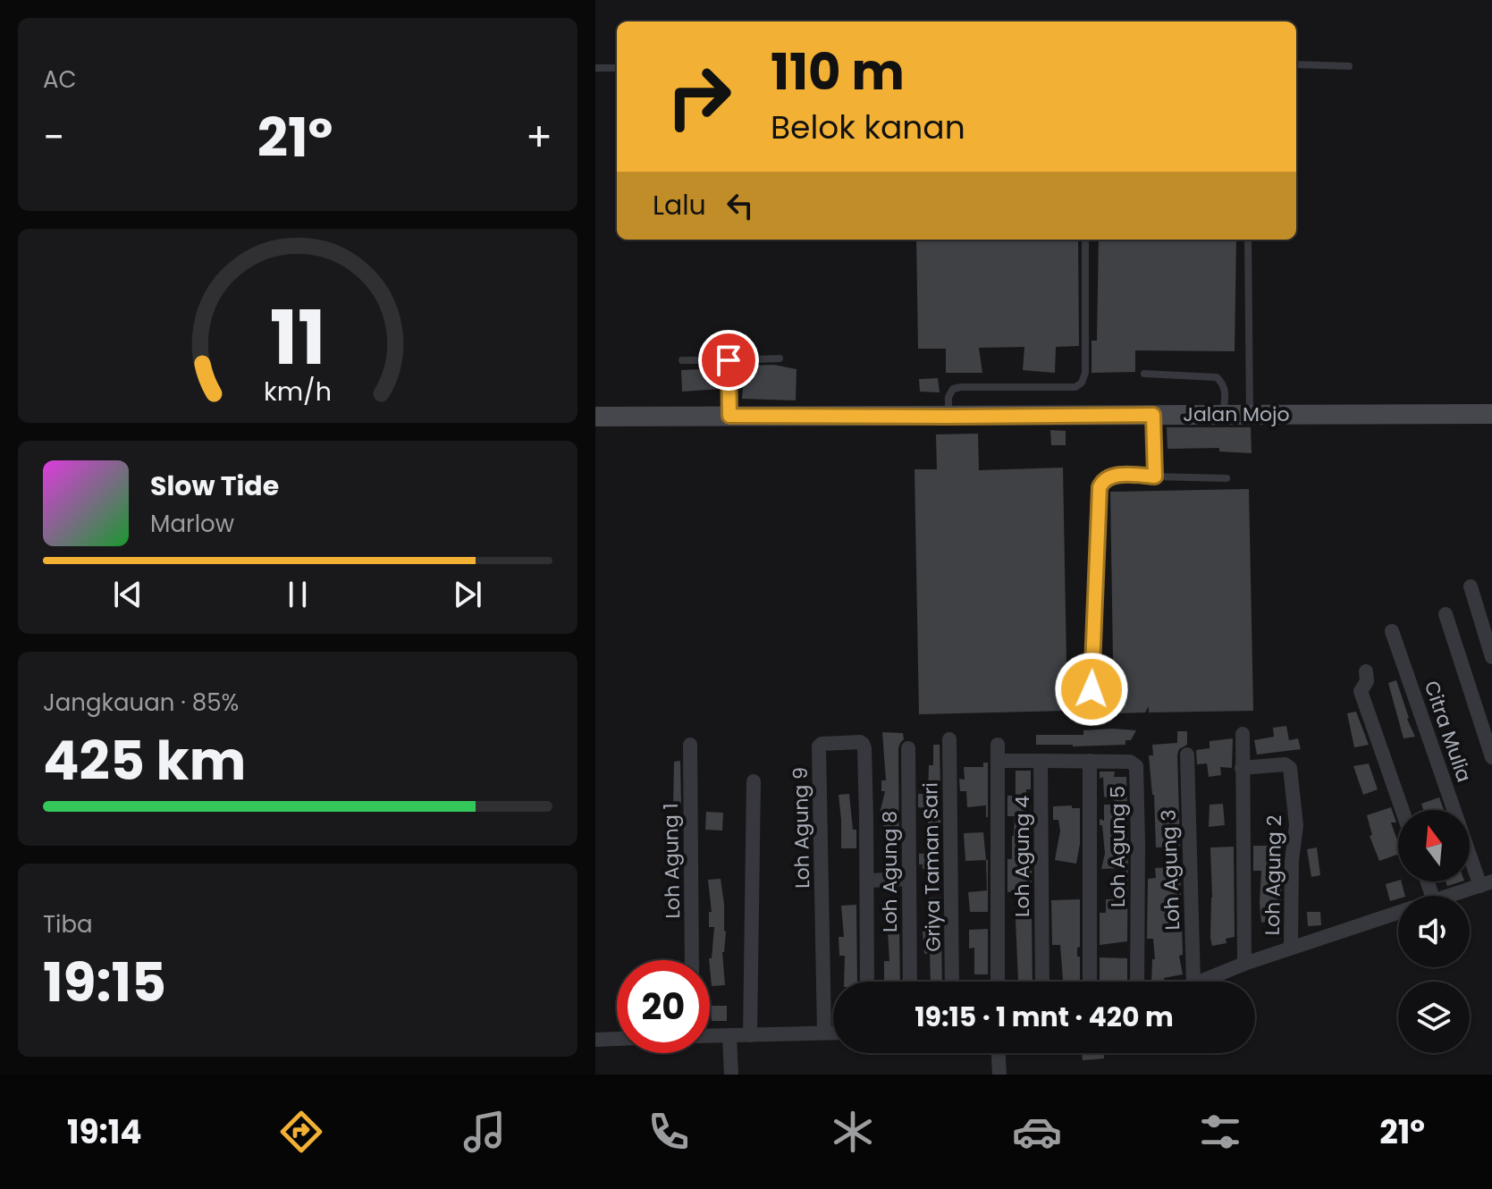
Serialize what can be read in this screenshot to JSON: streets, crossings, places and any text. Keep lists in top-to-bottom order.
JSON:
{
  "streets": {
    "street": [
      "Jalan Mojo",
      "Citra Mulia",
      "Loh Agung 9",
      "Loh Agung 5",
      "Loh Agung 4",
      "Loh Agung 1",
      "Griya Taman Sari",
      "Loh Agung 3",
      "Loh Agung 8",
      "Loh Agung 2"
    ]
  },
  "north": "top",
  "page": {
    "tile": [
      "AC",
      ["Jangkauan · 85%", "425 km"],
      ["Tiba", "19:15"]
    ],
    "turn": ["110 m", "Belok kanan"],
    "heat": ["−", "21°", "+"],
    "then": "Lalu",
    "song": ["Slow Tide", "Marlow"],
    "limit": "20",
    "trip": "19:15 · 1 mnt · 420 m",
    "tabs": ["19:14", "21°"],
    "gauge": ["11", "km/h"]
  }
}
